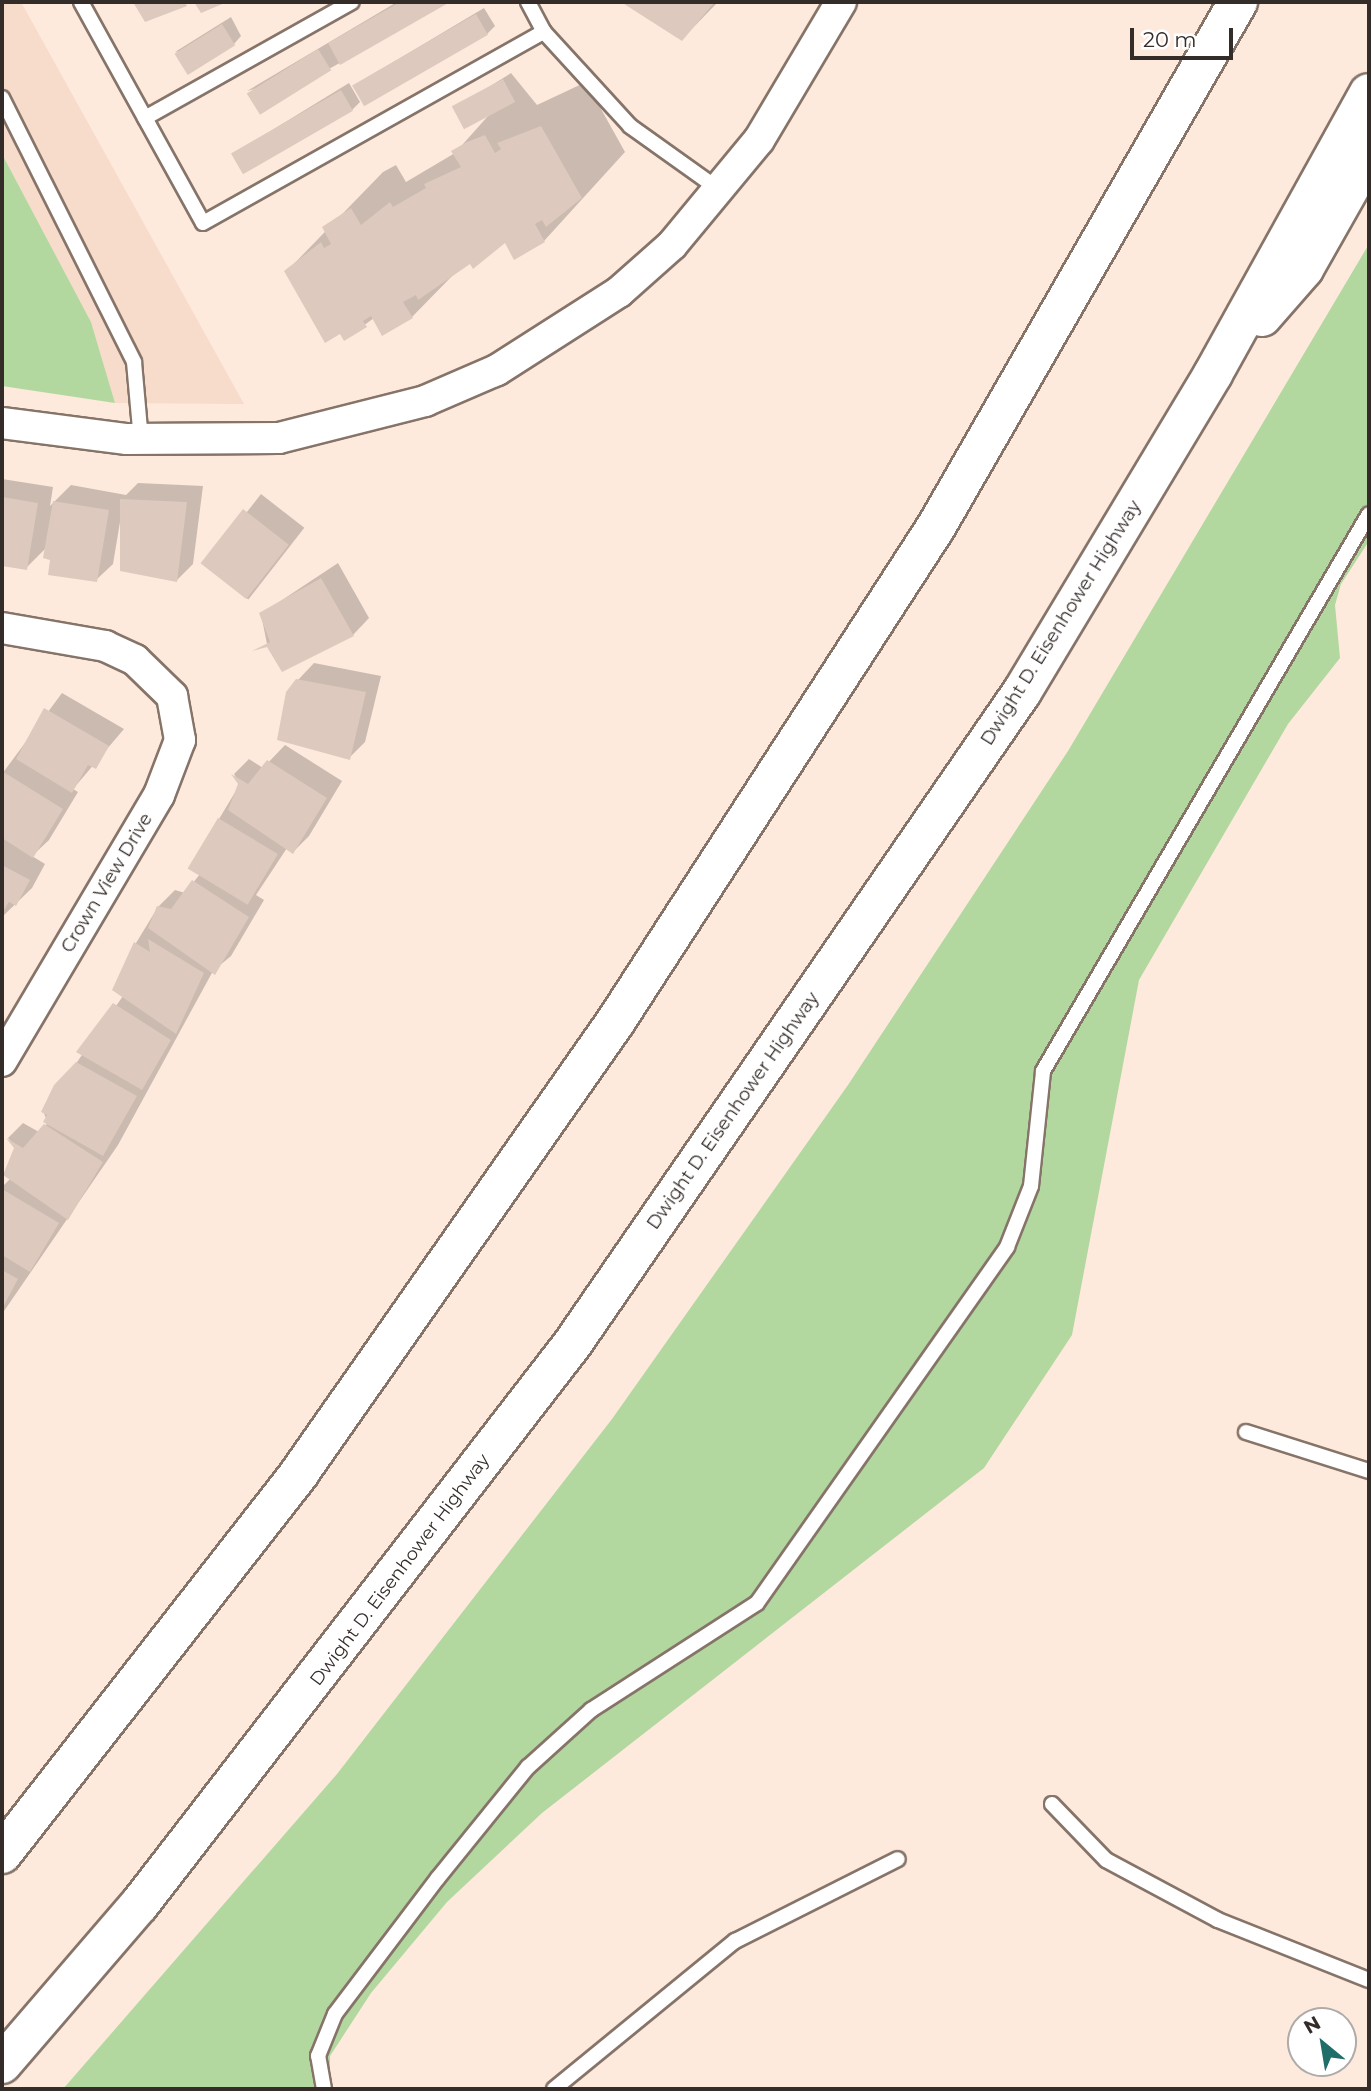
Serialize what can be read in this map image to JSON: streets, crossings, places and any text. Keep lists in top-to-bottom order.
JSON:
{
  "streets": {
    "highway": ["Dwight D. Eisenhower Highway"],
    "street": ["Crown View Drive"]
  },
  "scale_bar": "20 m",
  "north": "top left"
}
